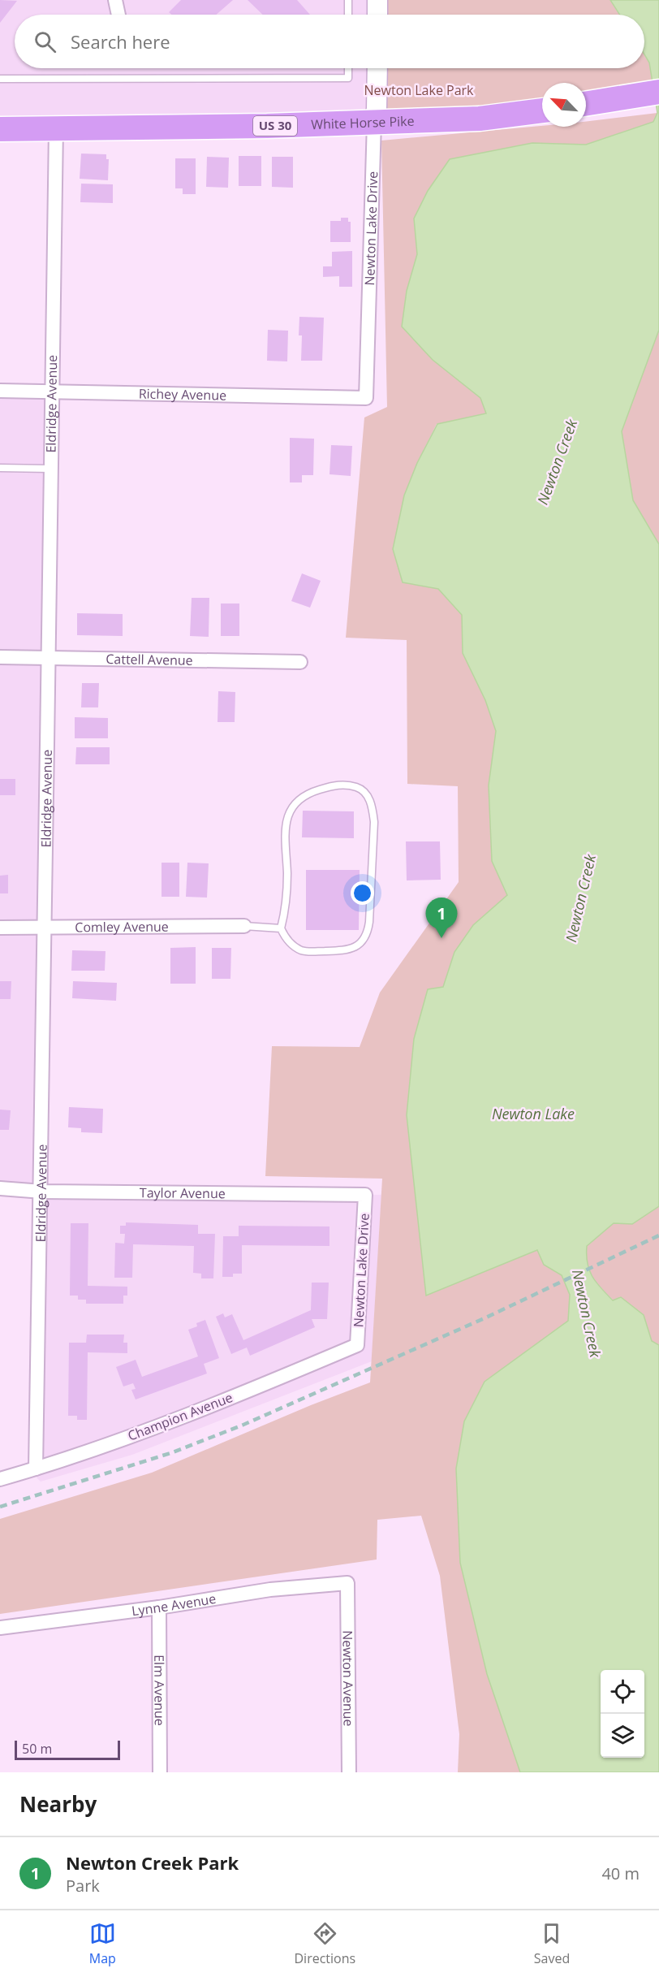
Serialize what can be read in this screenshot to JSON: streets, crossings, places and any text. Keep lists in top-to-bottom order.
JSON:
{
  "streets": {
    "highway": ["White Horse Pike", "US 30"],
    "street": [
      "Newton Lake Drive",
      "Richey Avenue",
      "Eldridge Avenue",
      "Cattell Avenue",
      "Comley Avenue",
      "Taylor Avenue",
      "Champion Avenue",
      "Lynne Avenue",
      "Newton Avenue",
      "Elm Avenue"
    ]
  },
  "crossings": [
    ["White Horse Pike", "Newton Lake Drive"],
    ["White Horse Pike", "Eldridge Avenue"],
    ["Newton Lake Drive", "Richey Avenue"],
    ["Newton Lake Drive", "Taylor Avenue"],
    ["Newton Lake Drive", "Champion Avenue"],
    ["Richey Avenue", "Eldridge Avenue"],
    ["Eldridge Avenue", "Cattell Avenue"],
    ["Eldridge Avenue", "Comley Avenue"],
    ["Eldridge Avenue", "Taylor Avenue"],
    ["Eldridge Avenue", "Champion Avenue"],
    ["Lynne Avenue", "Newton Avenue"],
    ["Lynne Avenue", "Elm Avenue"]
  ],
  "water": ["Newton Creek", "Newton Lake"],
  "parks": ["Newton Lake Park"],
  "scale_bar": "50 m",
  "north": "top left",
  "page": {
    "search": "Search here",
    "pins": "1",
    "scale": "50 m",
    "heading": "Nearby",
    "list": [
      {
        "mark": "1",
        "name": "Newton Creek Park",
        "note": "Park",
        "value": "40 m"
      }
    ],
    "nav": ["Map", "Directions", "Saved"]
  }
}
